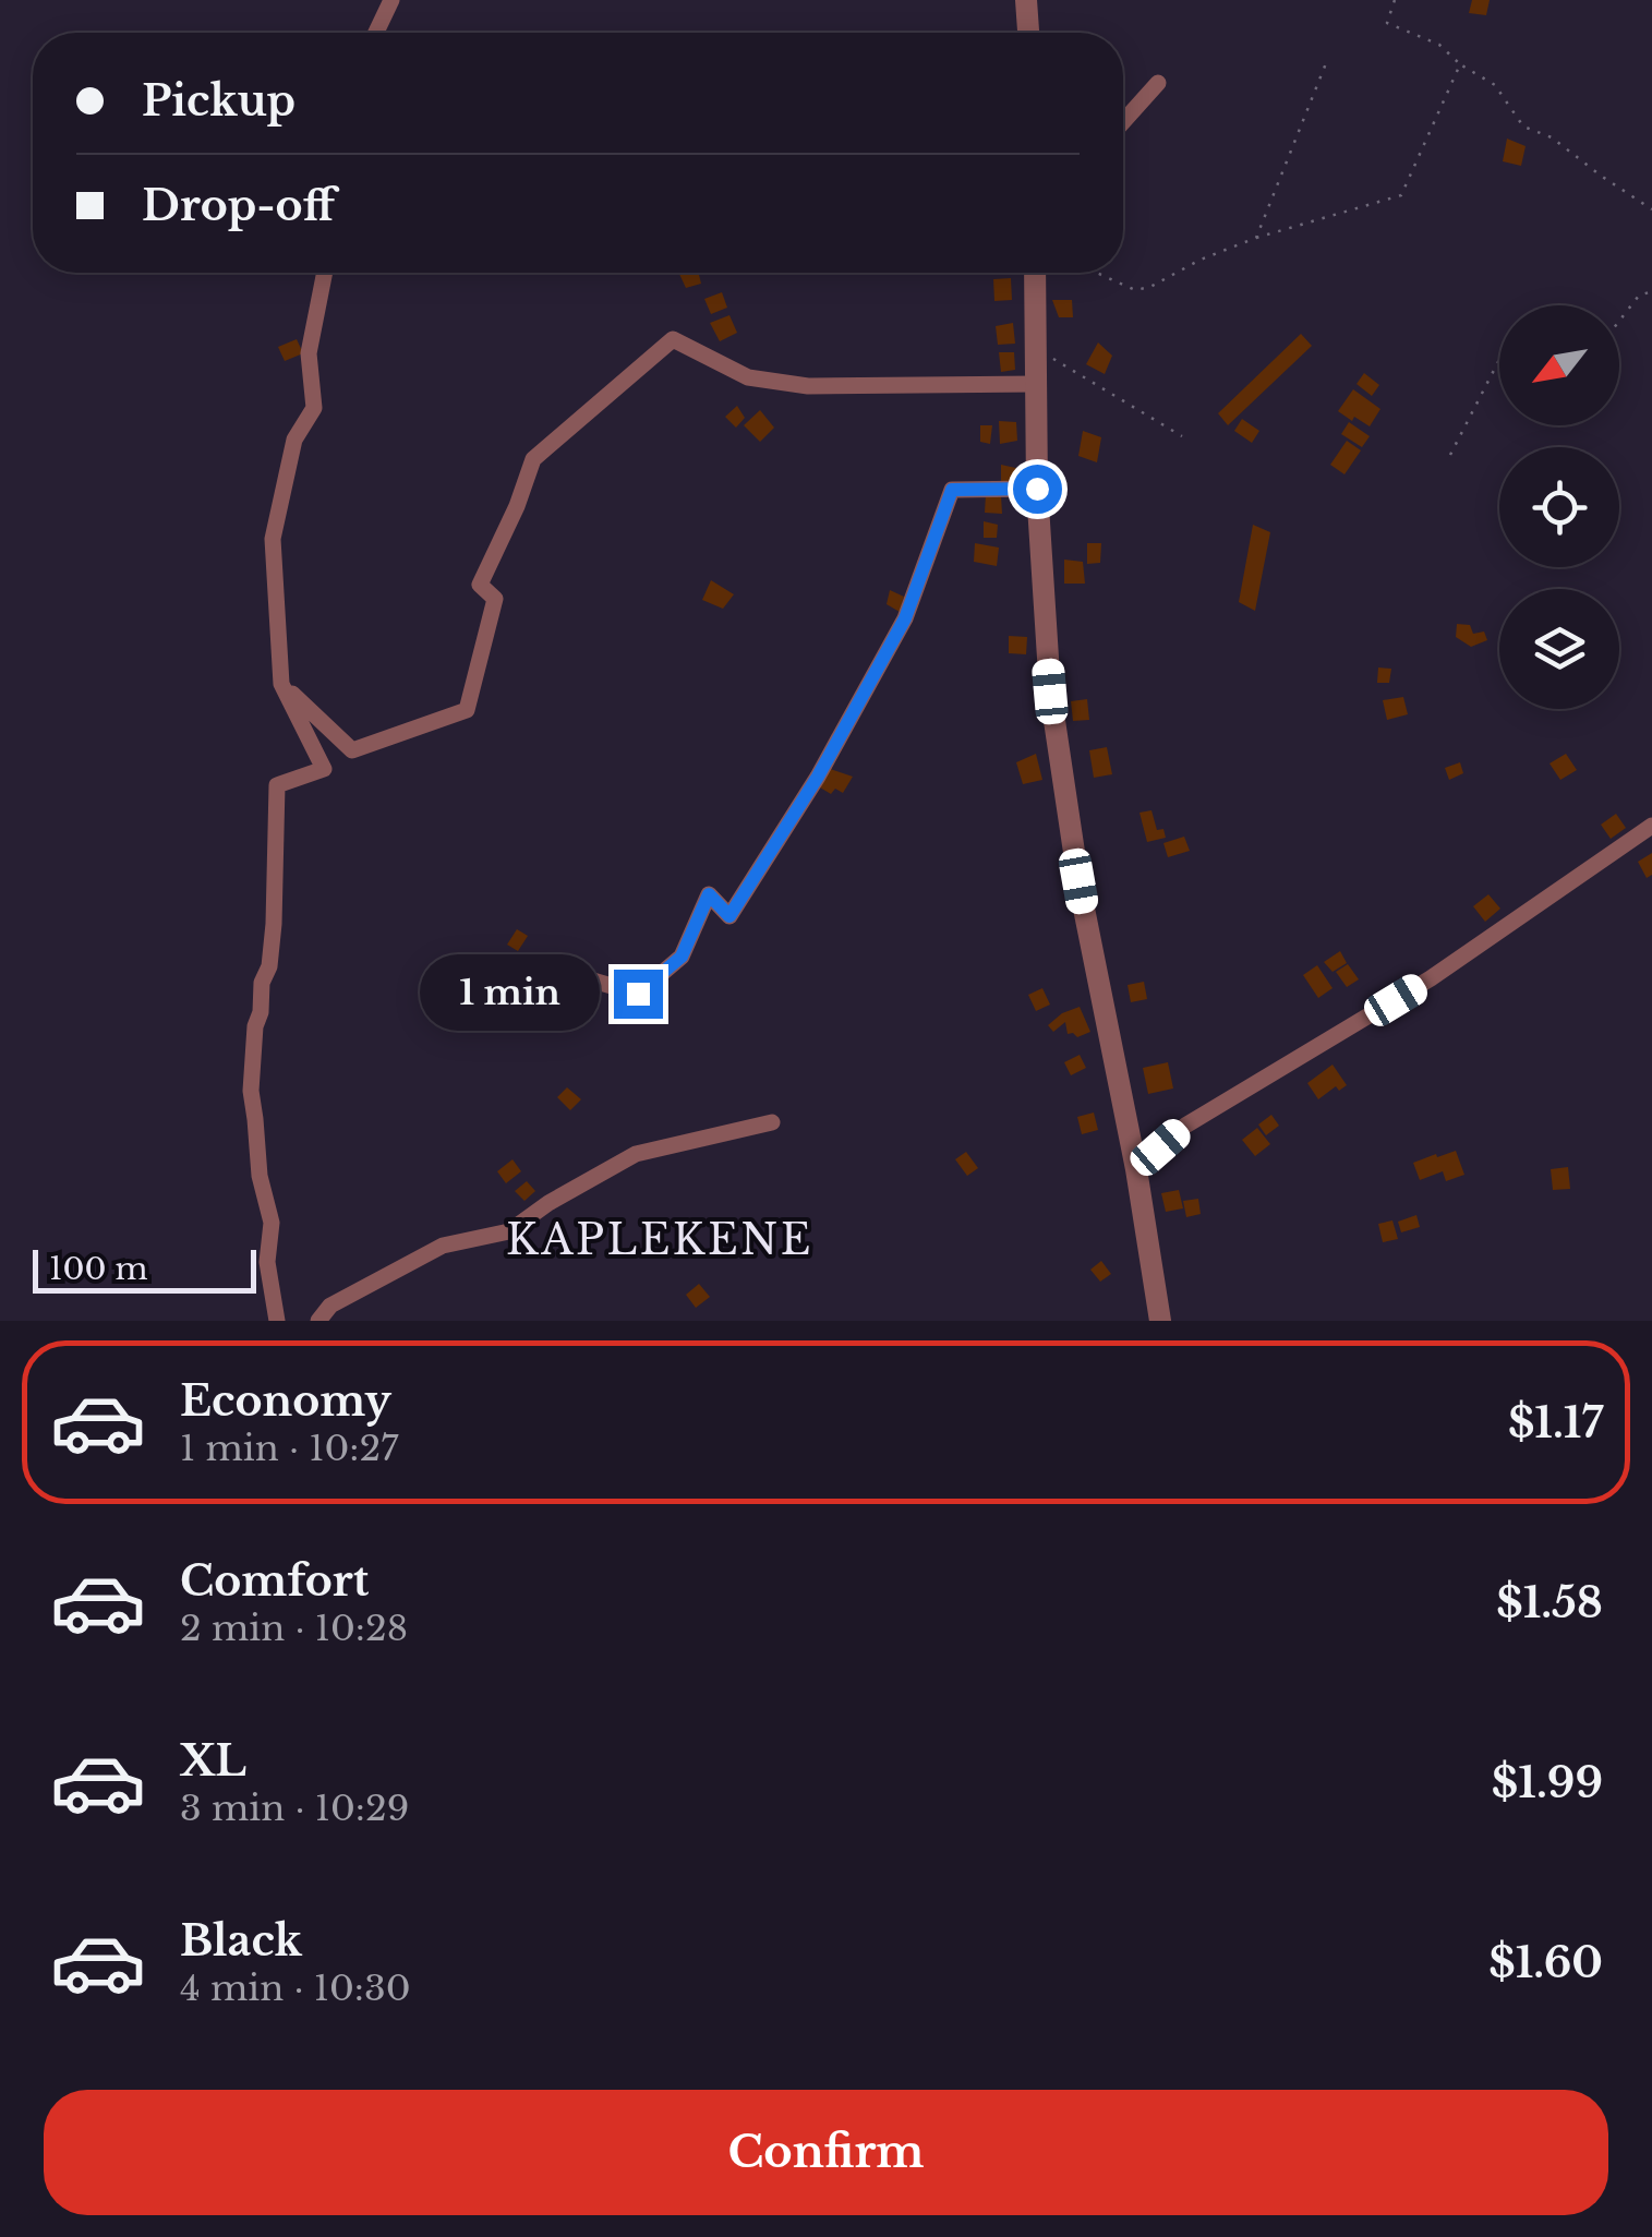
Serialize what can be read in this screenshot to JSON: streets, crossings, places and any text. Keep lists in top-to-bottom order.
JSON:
{
  "districts": ["KAPLEKENE"],
  "scale_bar": "100 m",
  "north": "bottom left",
  "page": {
    "banner": ["Pickup", "Drop-off"],
    "bubble": "1 min",
    "scale": "100 m",
    "list": [
      {
        "name": "Economy",
        "note": "1 min · 10:27",
        "value": "$1.17"
      },
      {
        "name": "Comfort",
        "note": "2 min · 10:28",
        "value": "$1.58"
      },
      {
        "name": "XL",
        "note": "3 min · 10:29",
        "value": "$1.99"
      },
      {
        "name": "Black",
        "note": "4 min · 10:30",
        "value": "$1.60"
      }
    ],
    "buttons": "Confirm"
  }
}
